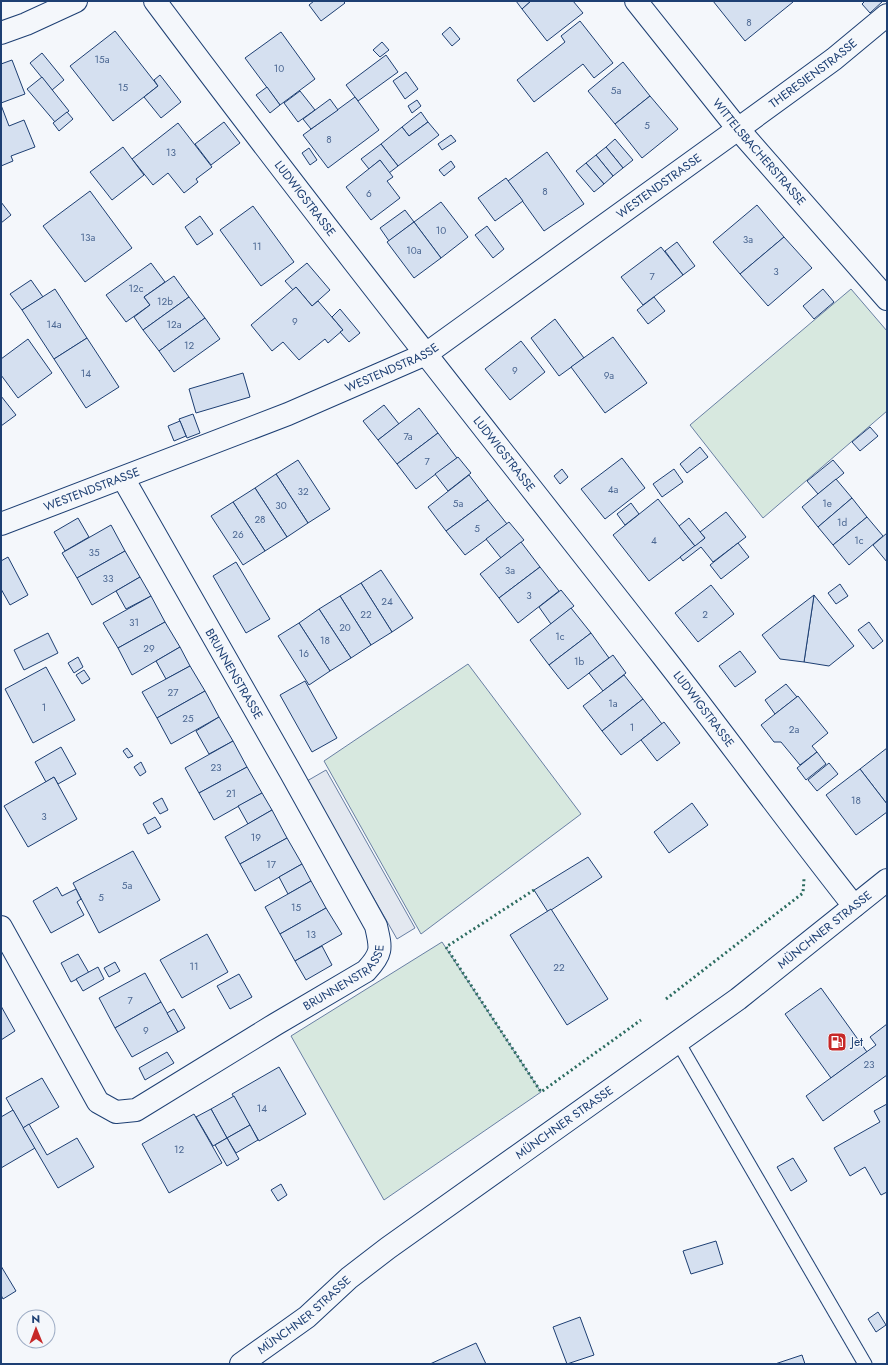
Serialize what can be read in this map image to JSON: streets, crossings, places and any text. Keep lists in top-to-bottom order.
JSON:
{
  "streets": {
    "street": [
      "THERESIENSTRASSE",
      "WITTELSBACHERSTRASSE",
      "WESTENDSTRASSE",
      "LUDWIGSTRASSE",
      "BRUNNENSTRASSE",
      "MÜNCHNER STRASSE"
    ]
  },
  "crossings": [
    ["THERESIENSTRASSE", "WITTELSBACHERSTRASSE"],
    ["THERESIENSTRASSE", "WESTENDSTRASSE"],
    ["WITTELSBACHERSTRASSE", "WESTENDSTRASSE"],
    ["WESTENDSTRASSE", "LUDWIGSTRASSE"],
    ["WESTENDSTRASSE", "BRUNNENSTRASSE"],
    ["LUDWIGSTRASSE", "MÜNCHNER STRASSE"]
  ],
  "places": {
    "fuel station": ["Jet"]
  },
  "house_numbers": [
    "8",
    "15a",
    "10",
    "15",
    "5a",
    "5",
    "8",
    "13",
    "8",
    "6",
    "10",
    "13a",
    "3a",
    "11",
    "10a",
    "3",
    "7",
    "12c",
    "12b",
    "9",
    "14a",
    "12a",
    "12",
    "9",
    "14",
    "9a",
    "7a",
    "7",
    "4a",
    "32",
    "5a",
    "1e",
    "30",
    "28",
    "1d",
    "5",
    "26",
    "4",
    "1c",
    "35",
    "3a",
    "33",
    "3",
    "24",
    "22",
    "2",
    "31",
    "20",
    "1c",
    "18",
    "29",
    "16",
    "1b",
    "27",
    "1a",
    "1",
    "25",
    "1",
    "2a",
    "23",
    "21",
    "18",
    "3",
    "19",
    "17",
    "5a",
    "5",
    "15",
    "13",
    "11",
    "22",
    "7",
    "9",
    "23",
    "14",
    "12"
  ],
  "north": "top"
}
